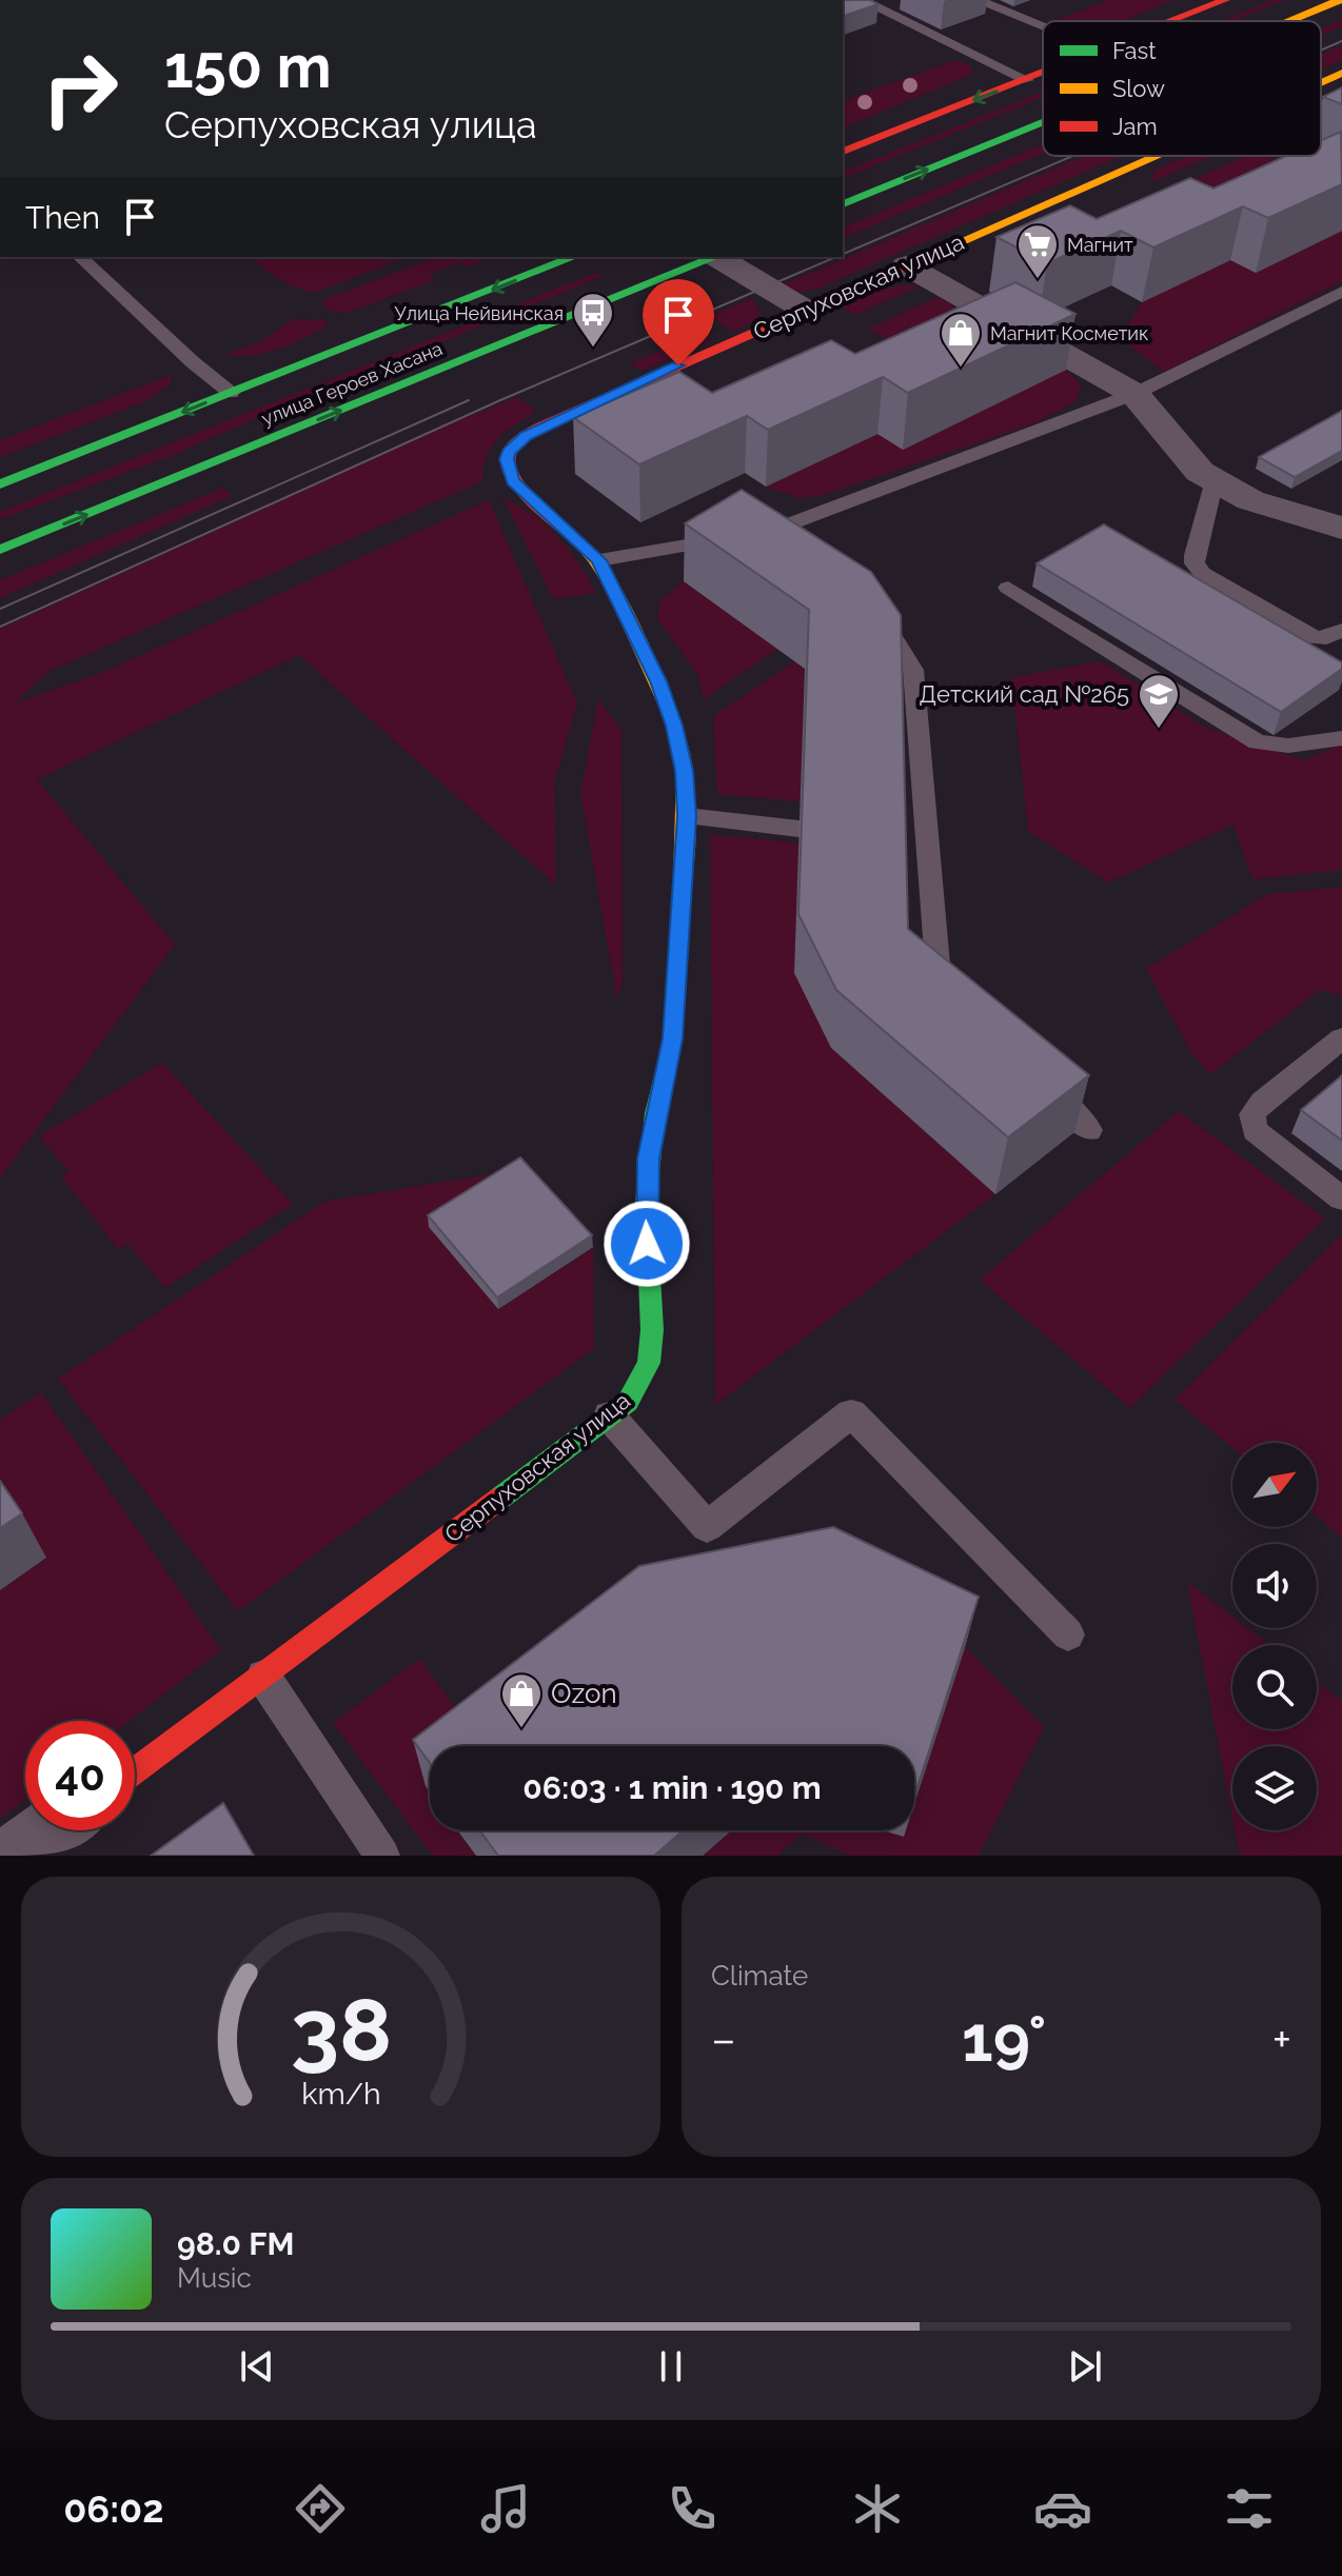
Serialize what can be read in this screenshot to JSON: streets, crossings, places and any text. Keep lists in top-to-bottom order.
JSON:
{
  "streets": {
    "main road": ["Серпуховская улица", "улица Героев Хасана"]
  },
  "places": {
    "supermarket": ["Магнит"],
    "bus stop": ["Улица Нейвинская"],
    "shop": ["Магнит Косметик", "Ozon"],
    "school or university": ["Детский сад №265"]
  },
  "legend": ["Fast", "Slow", "Jam"],
  "north": "top right",
  "page": {
    "turn": ["150 m", "Серпуховская улица"],
    "then": "Then",
    "limit": "40",
    "trip": "06:03 · 1 min · 190 m",
    "tile": "Climate",
    "heat": ["−", "19°", "+"],
    "song": ["98.0 FM", "Music"],
    "tabs": "06:02",
    "gauge": ["38", "km/h"]
  }
}
